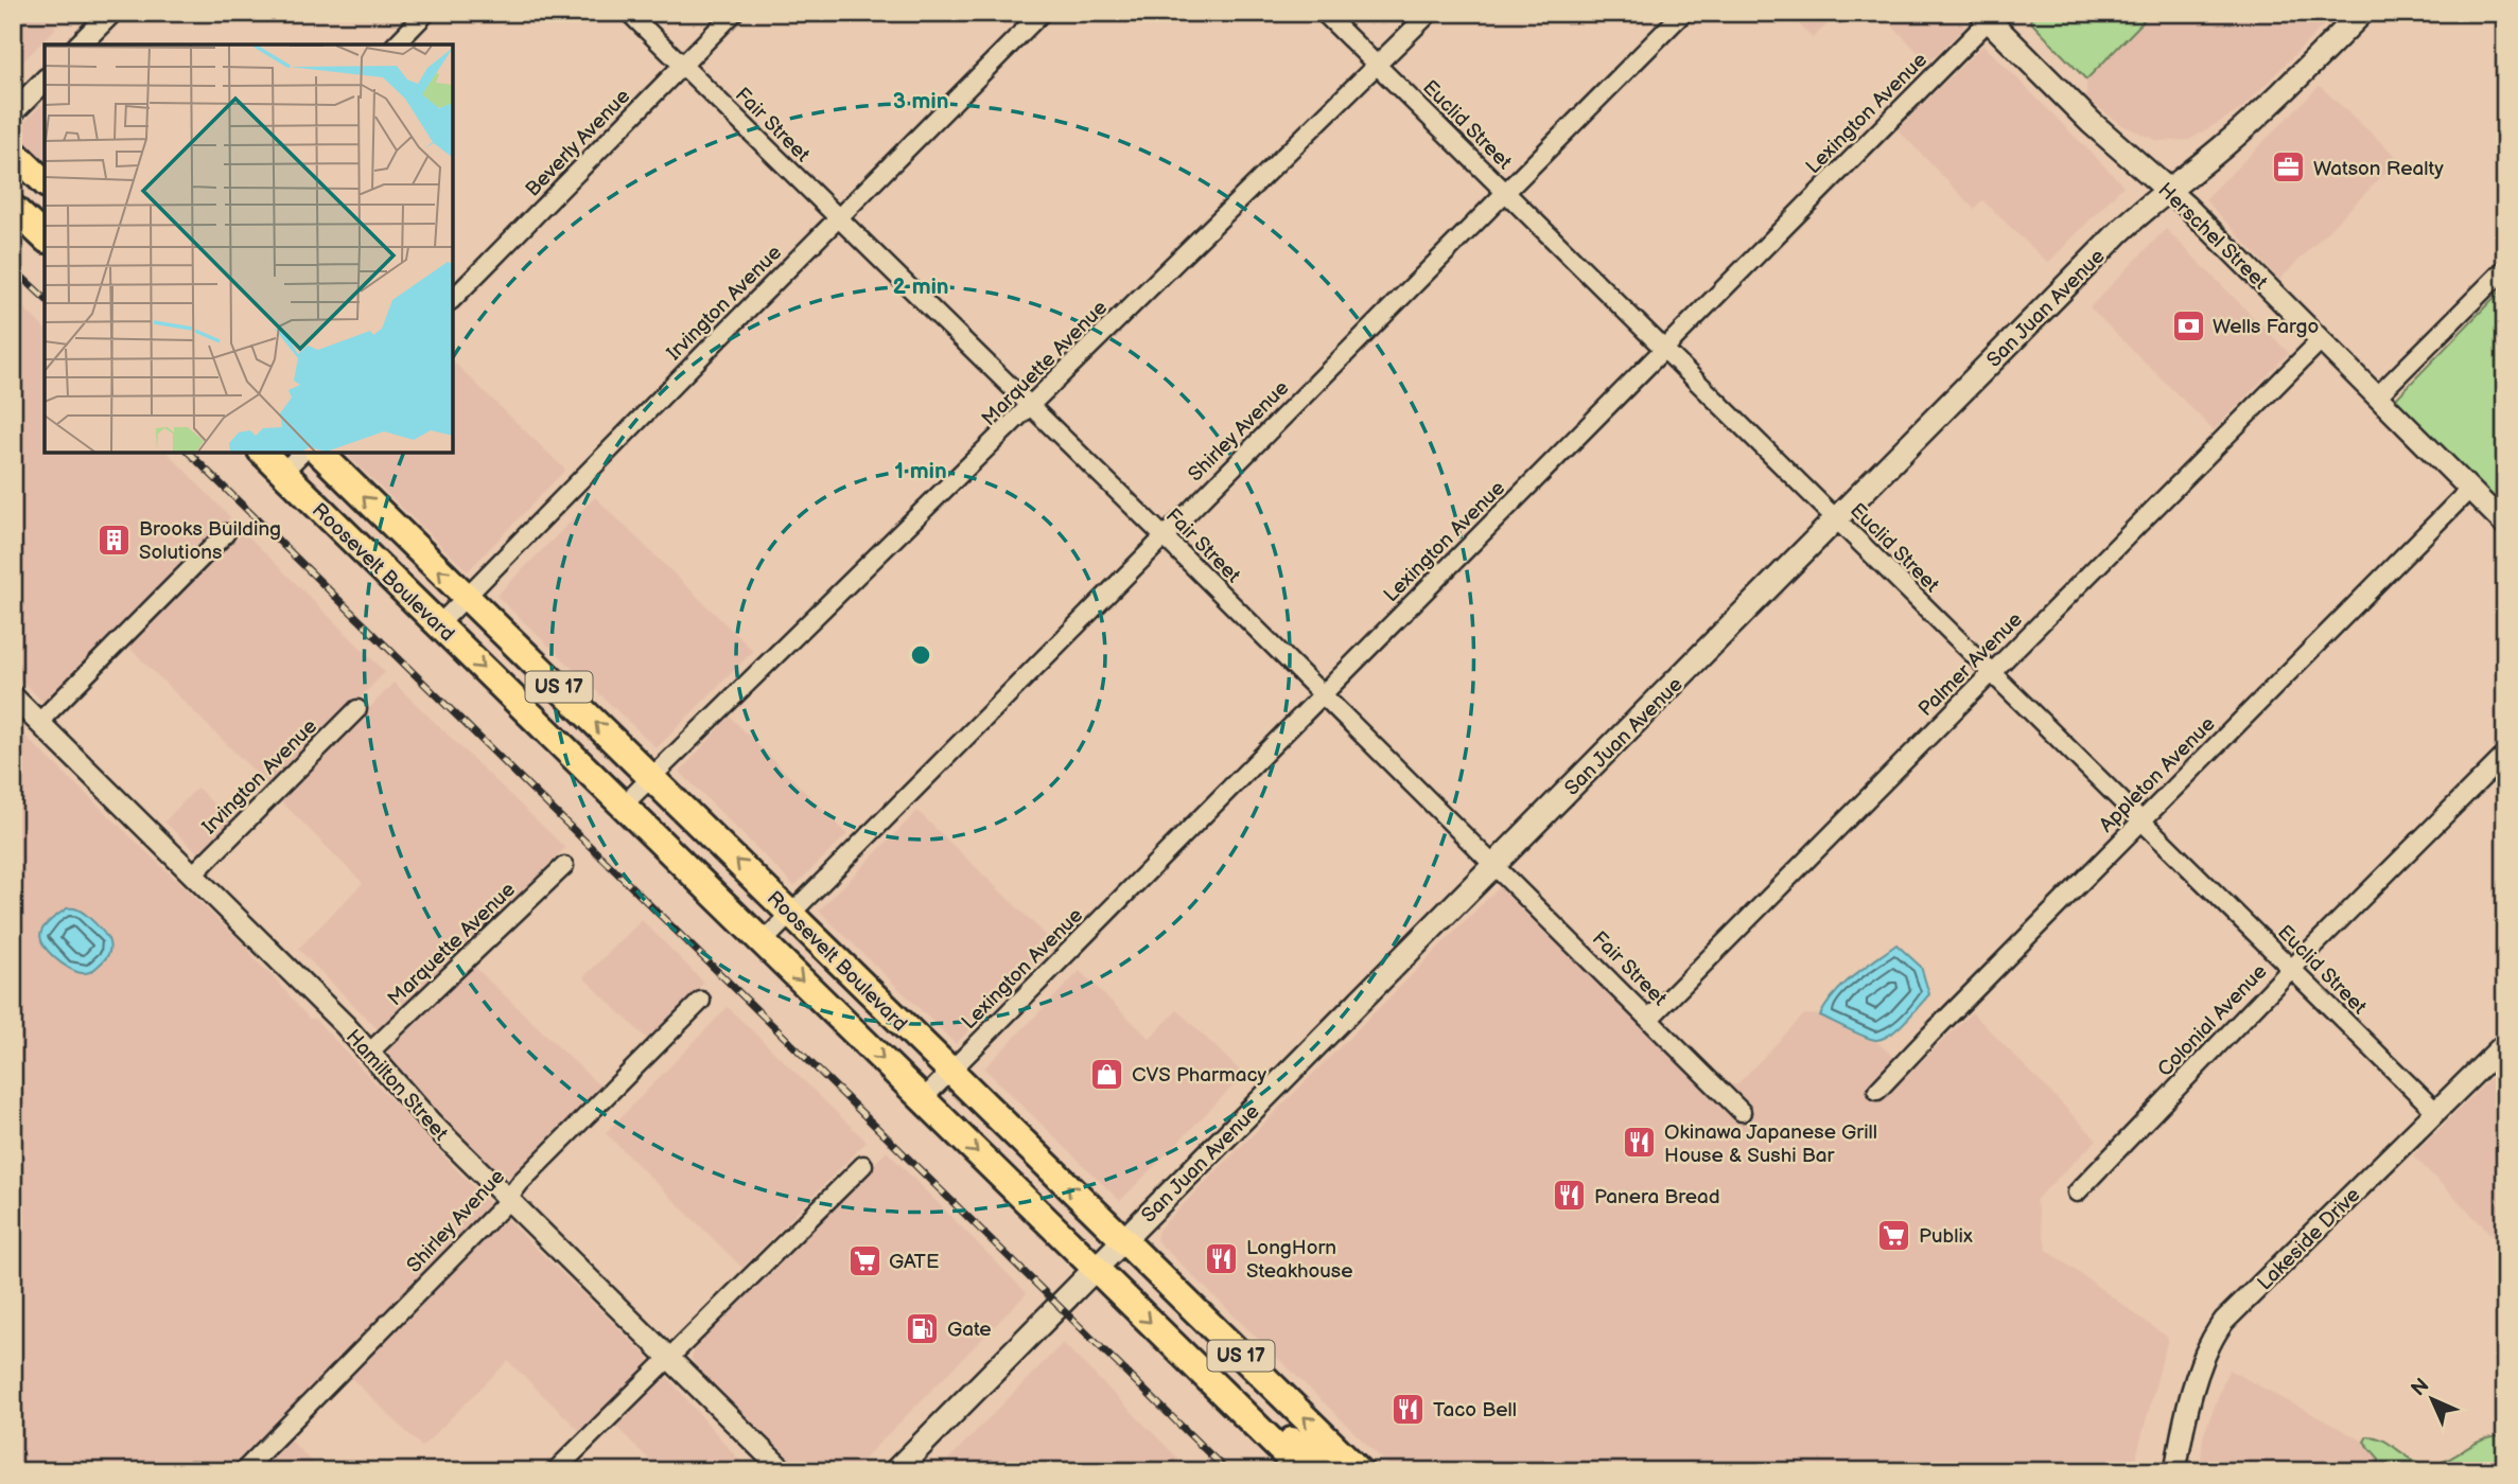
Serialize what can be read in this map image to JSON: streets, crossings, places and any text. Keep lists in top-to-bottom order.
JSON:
{
  "streets": {
    "highway": ["Roosevelt Boulevard", "US 17"],
    "main road": ["Herschel Street", "San Juan Avenue"],
    "street": [
      "Lexington Avenue",
      "Fair Street",
      "Euclid Street",
      "Beverly Avenue",
      "Irvington Avenue",
      "Marquette Avenue",
      "Shirley Avenue",
      "Palmer Avenue",
      "Appleton Avenue",
      "Colonial Avenue",
      "Hamilton Street",
      "Lakeside Drive"
    ]
  },
  "crossings": [
    ["Lexington Avenue", "Fair Street"],
    ["Lexington Avenue", "Euclid Street"],
    ["Lexington Avenue", "Herschel Street"],
    ["Lexington Avenue", "Roosevelt Boulevard"],
    ["Fair Street", "Beverly Avenue"],
    ["Fair Street", "Irvington Avenue"],
    ["Fair Street", "San Juan Avenue"],
    ["Fair Street", "Marquette Avenue"],
    ["Fair Street", "Shirley Avenue"],
    ["Fair Street", "Palmer Avenue"],
    ["Euclid Street", "San Juan Avenue"],
    ["Euclid Street", "Marquette Avenue"],
    ["Euclid Street", "Shirley Avenue"],
    ["Euclid Street", "Palmer Avenue"],
    ["Euclid Street", "Appleton Avenue"],
    ["Euclid Street", "Colonial Avenue"],
    ["Euclid Street", "Lakeside Drive"],
    ["Herschel Street", "San Juan Avenue"],
    ["Herschel Street", "Palmer Avenue"],
    ["Herschel Street", "Appleton Avenue"],
    ["Irvington Avenue", "Roosevelt Boulevard"],
    ["Irvington Avenue", "Hamilton Street"],
    ["San Juan Avenue", "Roosevelt Boulevard"],
    ["Marquette Avenue", "Roosevelt Boulevard"],
    ["Marquette Avenue", "Hamilton Street"],
    ["Shirley Avenue", "Roosevelt Boulevard"],
    ["Shirley Avenue", "Hamilton Street"]
  ],
  "places": {
    "office": ["Watson Realty"],
    "bank": ["Wells Fargo"],
    "building": ["Brooks Building Solutions"],
    "shop": ["CVS Pharmacy"],
    "restaurant": [
      "Okinawa Japanese Grill House & Sushi Bar",
      "Panera Bread",
      "LongHorn Steakhouse",
      "Taco Bell"
    ],
    "supermarket": ["Publix", "GATE"],
    "fuel station": ["Gate"]
  },
  "north": "top left",
  "rings": ["3 min", "2 min", "1 min"]
}
